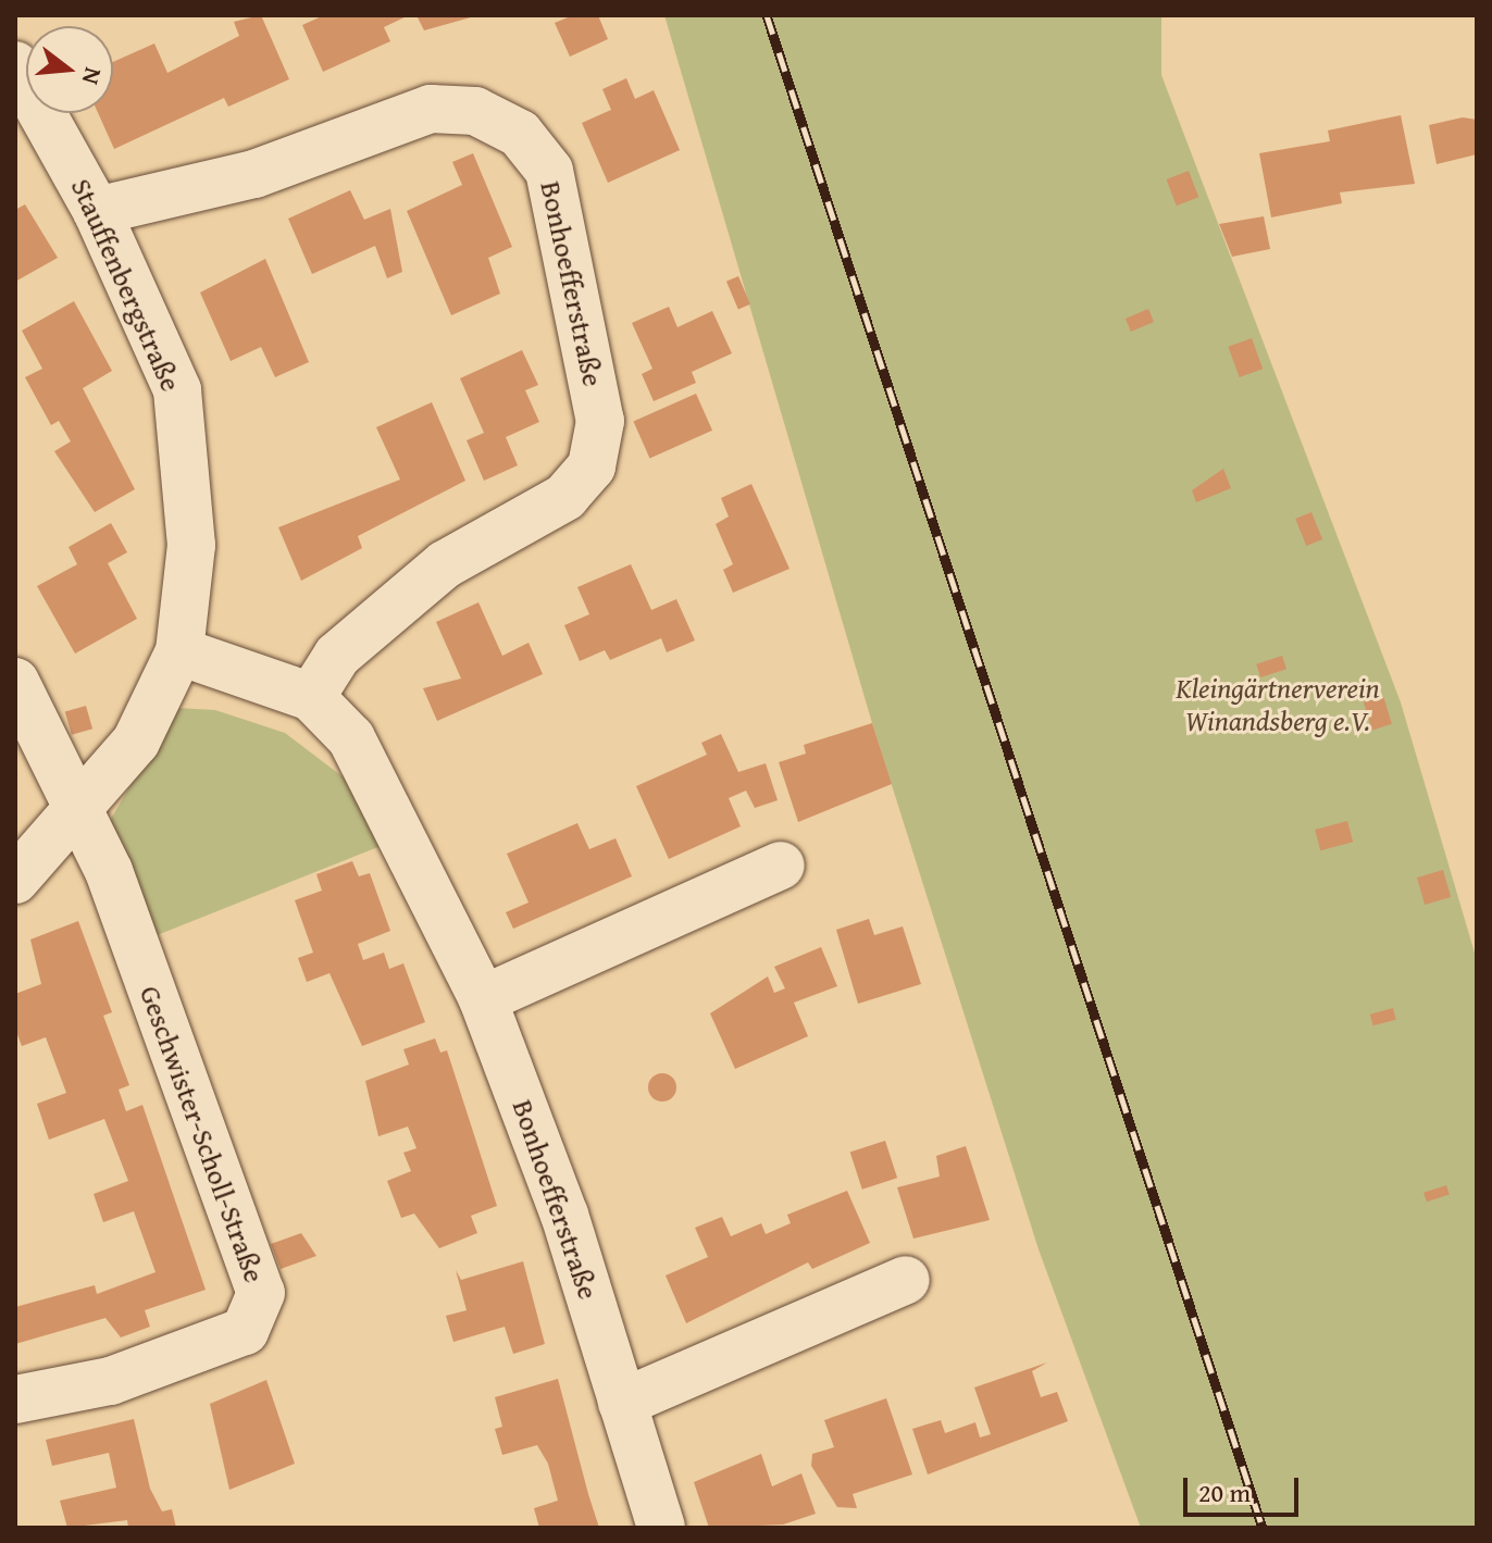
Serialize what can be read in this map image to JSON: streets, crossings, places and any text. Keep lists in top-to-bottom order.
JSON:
{
  "streets": {
    "street": ["Bonhoefferstraße", "Stauffenbergstraße", "Geschwister-Scholl-Straße"]
  },
  "crossings": [
    ["Bonhoefferstraße", "Stauffenbergstraße"],
    ["Stauffenbergstraße", "Geschwister-Scholl-Straße"]
  ],
  "parks": ["Kleingärtnerverein Winandsberg e.V."],
  "scale_bar": "20 m",
  "north": "right"
}
